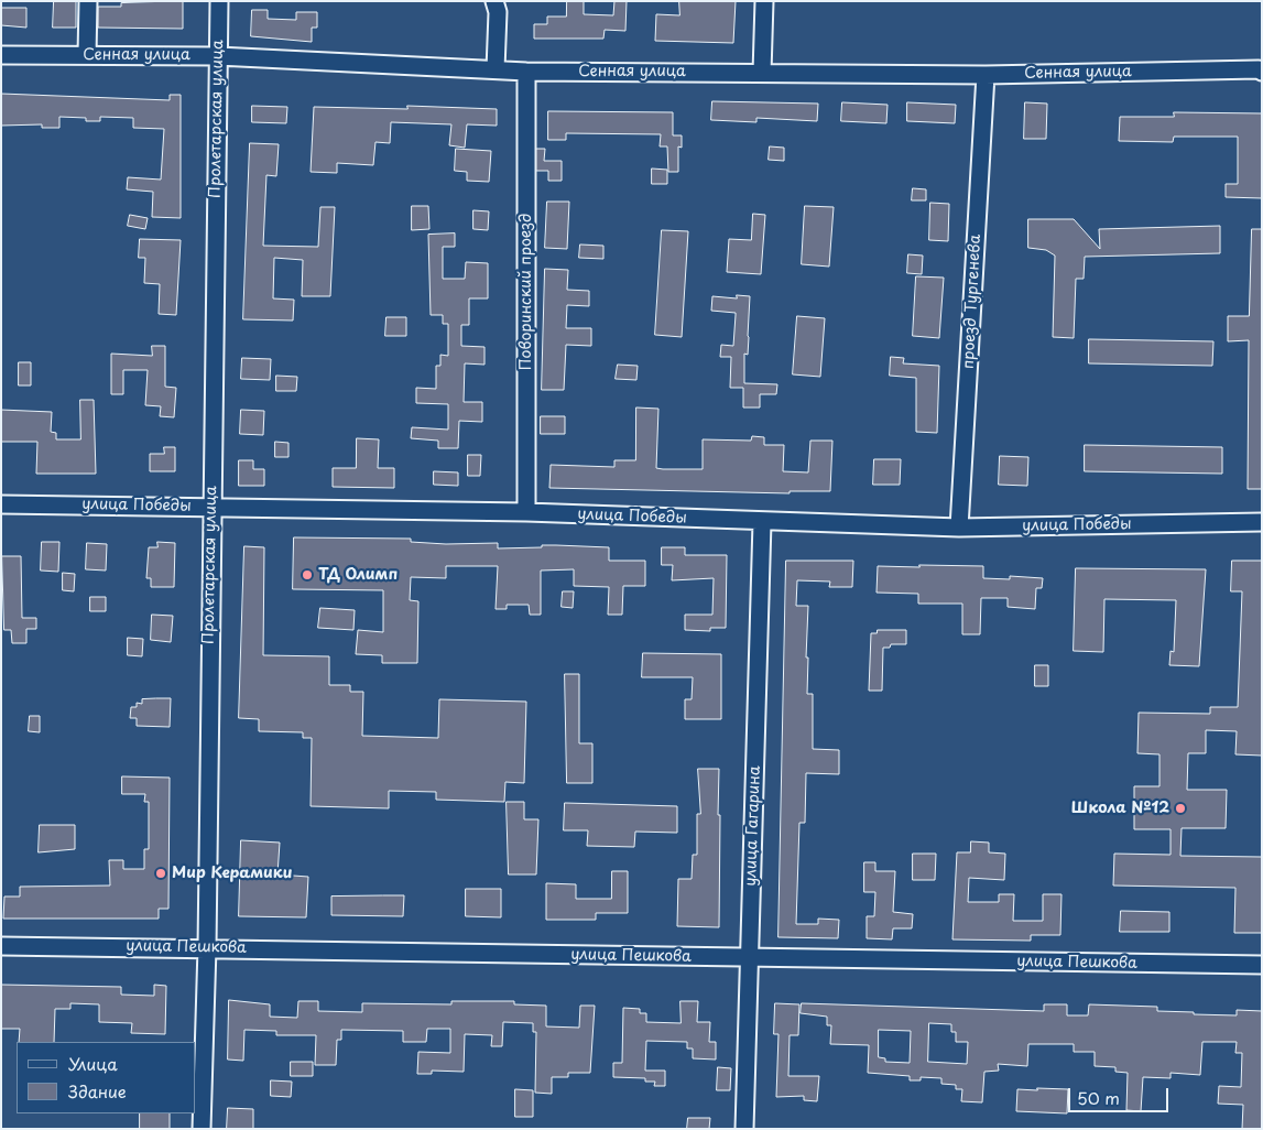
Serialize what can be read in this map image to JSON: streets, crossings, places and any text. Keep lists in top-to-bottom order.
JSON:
{
  "streets": {
    "street": [
      "Сенная улица",
      "Пролетарская улица",
      "Поворинский проезд",
      "проезд Тургенева",
      "улица Победы",
      "улица Гагарина",
      "улица Пешкова"
    ]
  },
  "crossings": [
    ["Сенная улица", "Пролетарская улица"],
    ["Сенная улица", "Поворинский проезд"],
    ["Сенная улица", "проезд Тургенева"],
    ["Пролетарская улица", "улица Победы"],
    ["Пролетарская улица", "улица Пешкова"],
    ["Поворинский проезд", "улица Победы"],
    ["проезд Тургенева", "улица Победы"],
    ["улица Победы", "улица Гагарина"],
    ["улица Гагарина", "улица Пешкова"]
  ],
  "places": ["ТД Олимп", "Школа №12", "Мир Керамики"],
  "legend": ["Улица", "Здание"],
  "scale_bar": "50 m"
}
